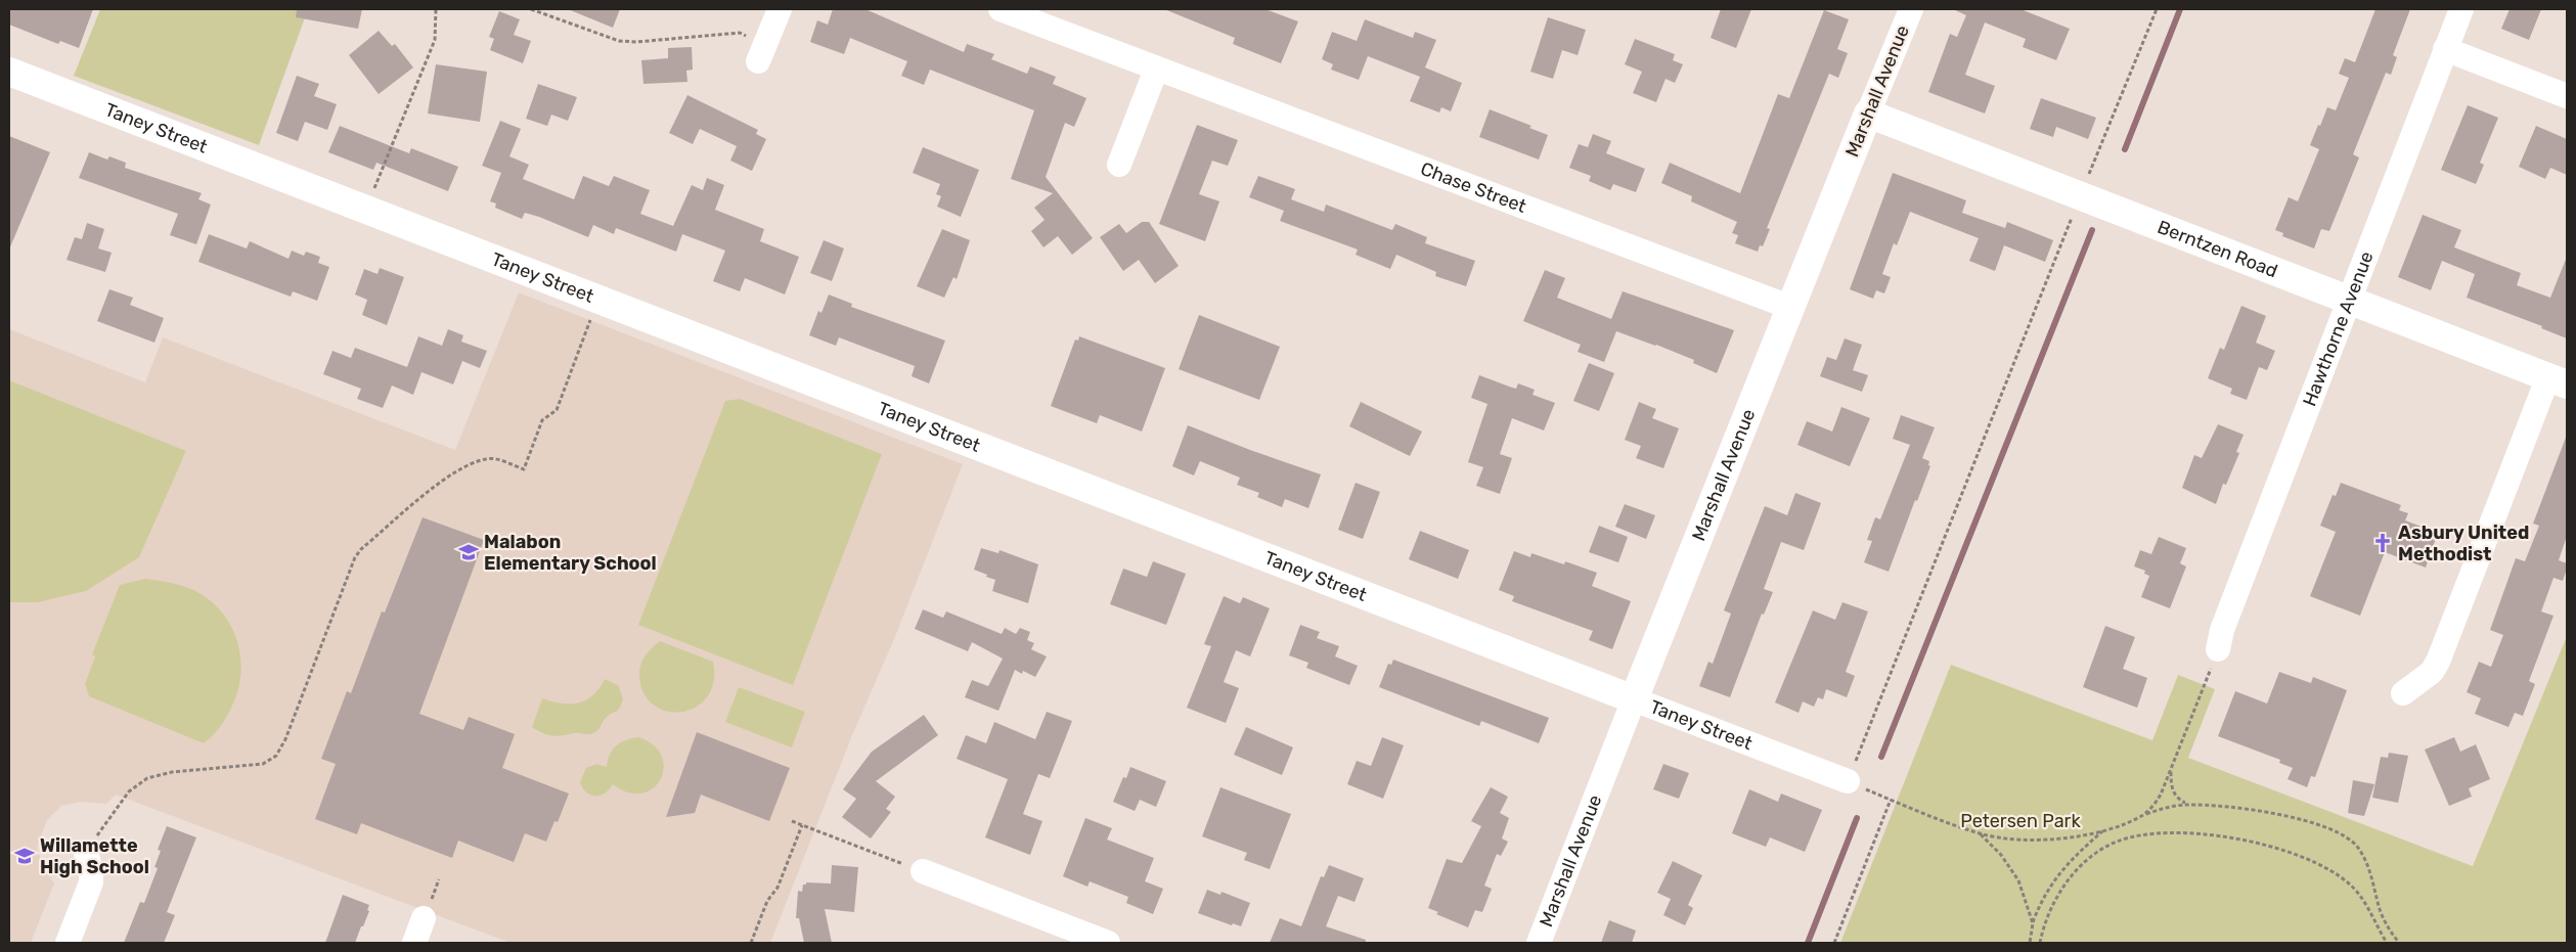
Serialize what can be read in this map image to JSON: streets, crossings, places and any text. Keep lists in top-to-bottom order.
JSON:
{
  "streets": {
    "street": [
      "Marshall Avenue",
      "Taney Street",
      "Chase Street",
      "Berntzen Road",
      "Hawthorne Avenue"
    ]
  },
  "crossings": [
    ["Marshall Avenue", "Taney Street"],
    ["Marshall Avenue", "Chase Street"],
    ["Marshall Avenue", "Berntzen Road"],
    ["Berntzen Road", "Hawthorne Avenue"]
  ],
  "parks": ["Petersen Park"],
  "places": {
    "church": ["Asbury United Methodist"],
    "school or university": ["Malabon Elementary School", "Willamette High School"]
  }
}
